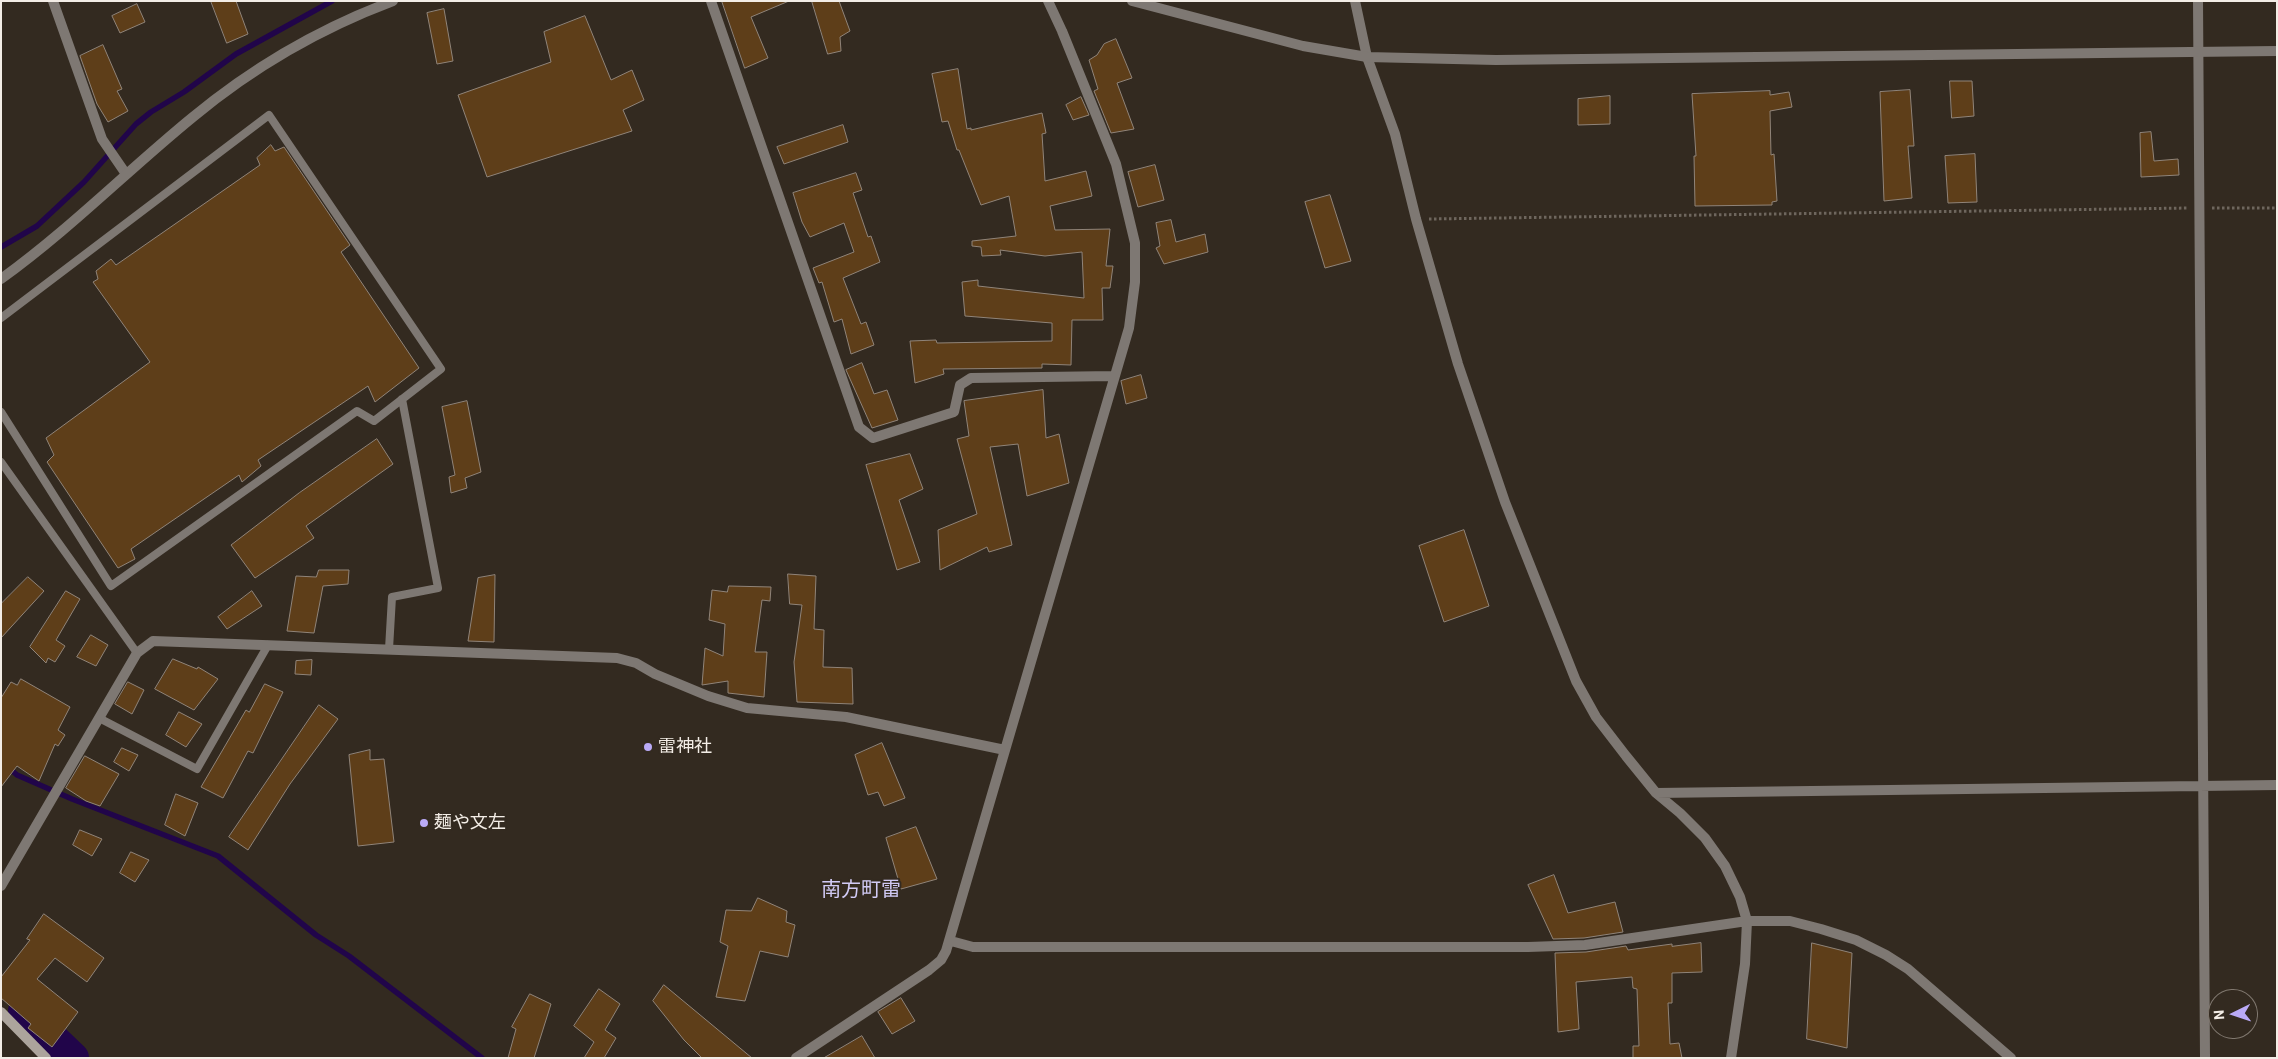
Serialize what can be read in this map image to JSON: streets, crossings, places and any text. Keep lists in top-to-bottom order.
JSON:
{
  "districts": ["南方町雷"],
  "places": ["雷神社", "麺や文左"],
  "north": "left"
}
